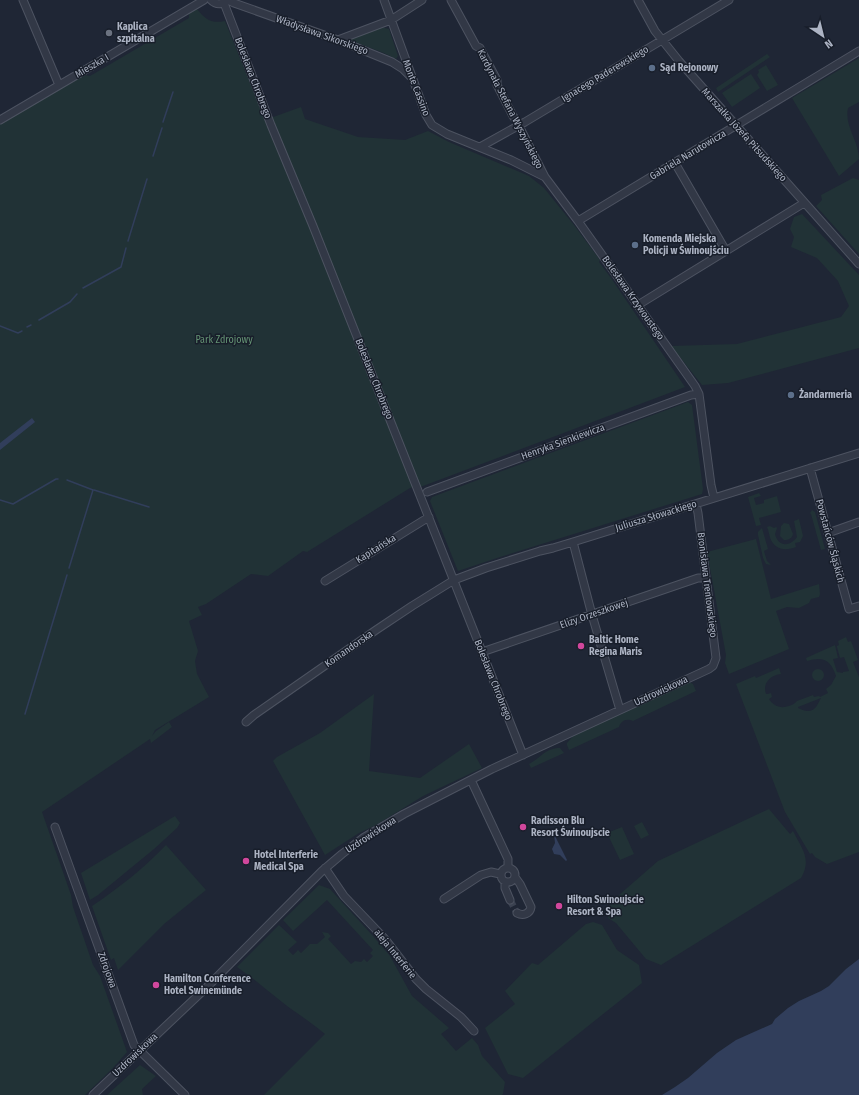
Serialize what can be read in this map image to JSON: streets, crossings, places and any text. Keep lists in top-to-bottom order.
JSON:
{
  "streets": {
    "street": [
      "Władysława Sikorskiego",
      "Mieszka I",
      "Ignacego Paderewskiego",
      "Bolesława Chrobrego",
      "Monte Cassino",
      "Kardynała Stefana Wyszyńskiego",
      "Marszałka Józefa Piłsudskiego",
      "Gabriela Narutowicza",
      "Bolesława Krzywoustego",
      "Henryka Sienkiewicza",
      "Juliusza Słowackiego",
      "Powstańców Śląskich",
      "Kapitańska",
      "Bronisława Trentowskiego",
      "Elizy Orzeszkowej",
      "Komandorska",
      "Uzdrowiskowa",
      "aleja Interferie",
      "Zdrojowa"
    ]
  },
  "crossings": [
    ["Władysława Sikorskiego", "Bolesława Chrobrego"],
    ["Władysława Sikorskiego", "Monte Cassino"],
    ["Ignacego Paderewskiego", "Monte Cassino"],
    ["Ignacego Paderewskiego", "Kardynała Stefana Wyszyńskiego"],
    ["Ignacego Paderewskiego", "Marszałka Józefa Piłsudskiego"],
    ["Ignacego Paderewskiego", "Bolesława Krzywoustego"],
    ["Bolesława Chrobrego", "Henryka Sienkiewicza"],
    ["Bolesława Chrobrego", "Juliusza Słowackiego"],
    ["Bolesława Chrobrego", "Kapitańska"],
    ["Bolesława Chrobrego", "Elizy Orzeszkowej"],
    ["Bolesława Chrobrego", "Komandorska"],
    ["Bolesława Chrobrego", "Uzdrowiskowa"],
    ["Monte Cassino", "Bolesława Krzywoustego"],
    ["Kardynała Stefana Wyszyńskiego", "Bolesława Krzywoustego"],
    ["Marszałka Józefa Piłsudskiego", "Gabriela Narutowicza"],
    ["Gabriela Narutowicza", "Bolesława Krzywoustego"],
    ["Bolesława Krzywoustego", "Henryka Sienkiewicza"],
    ["Bolesława Krzywoustego", "Juliusza Słowackiego"],
    ["Juliusza Słowackiego", "Powstańców Śląskich"],
    ["Juliusza Słowackiego", "Bronisława Trentowskiego"],
    ["Juliusza Słowackiego", "Komandorska"],
    ["Bronisława Trentowskiego", "Elizy Orzeszkowej"],
    ["Bronisława Trentowskiego", "Uzdrowiskowa"],
    ["Uzdrowiskowa", "aleja Interferie"],
    ["Uzdrowiskowa", "Zdrojowa"]
  ],
  "parks": ["Park Zdrojowy"],
  "places": [
    "Kaplica szpitalna",
    "Sąd Rejonowy",
    "Komenda Miejska Policji w Świnoujściu",
    "Żandarmeria",
    "Baltic Home Regina Maris",
    "Radisson Blu Resort Świnoujscie",
    "Hotel Interferie Medical Spa",
    "Hilton Swinoujscie Resort & Spa",
    "Hamilton Conference Hotel Swinemünde"
  ],
  "north": "bottom right"
}
